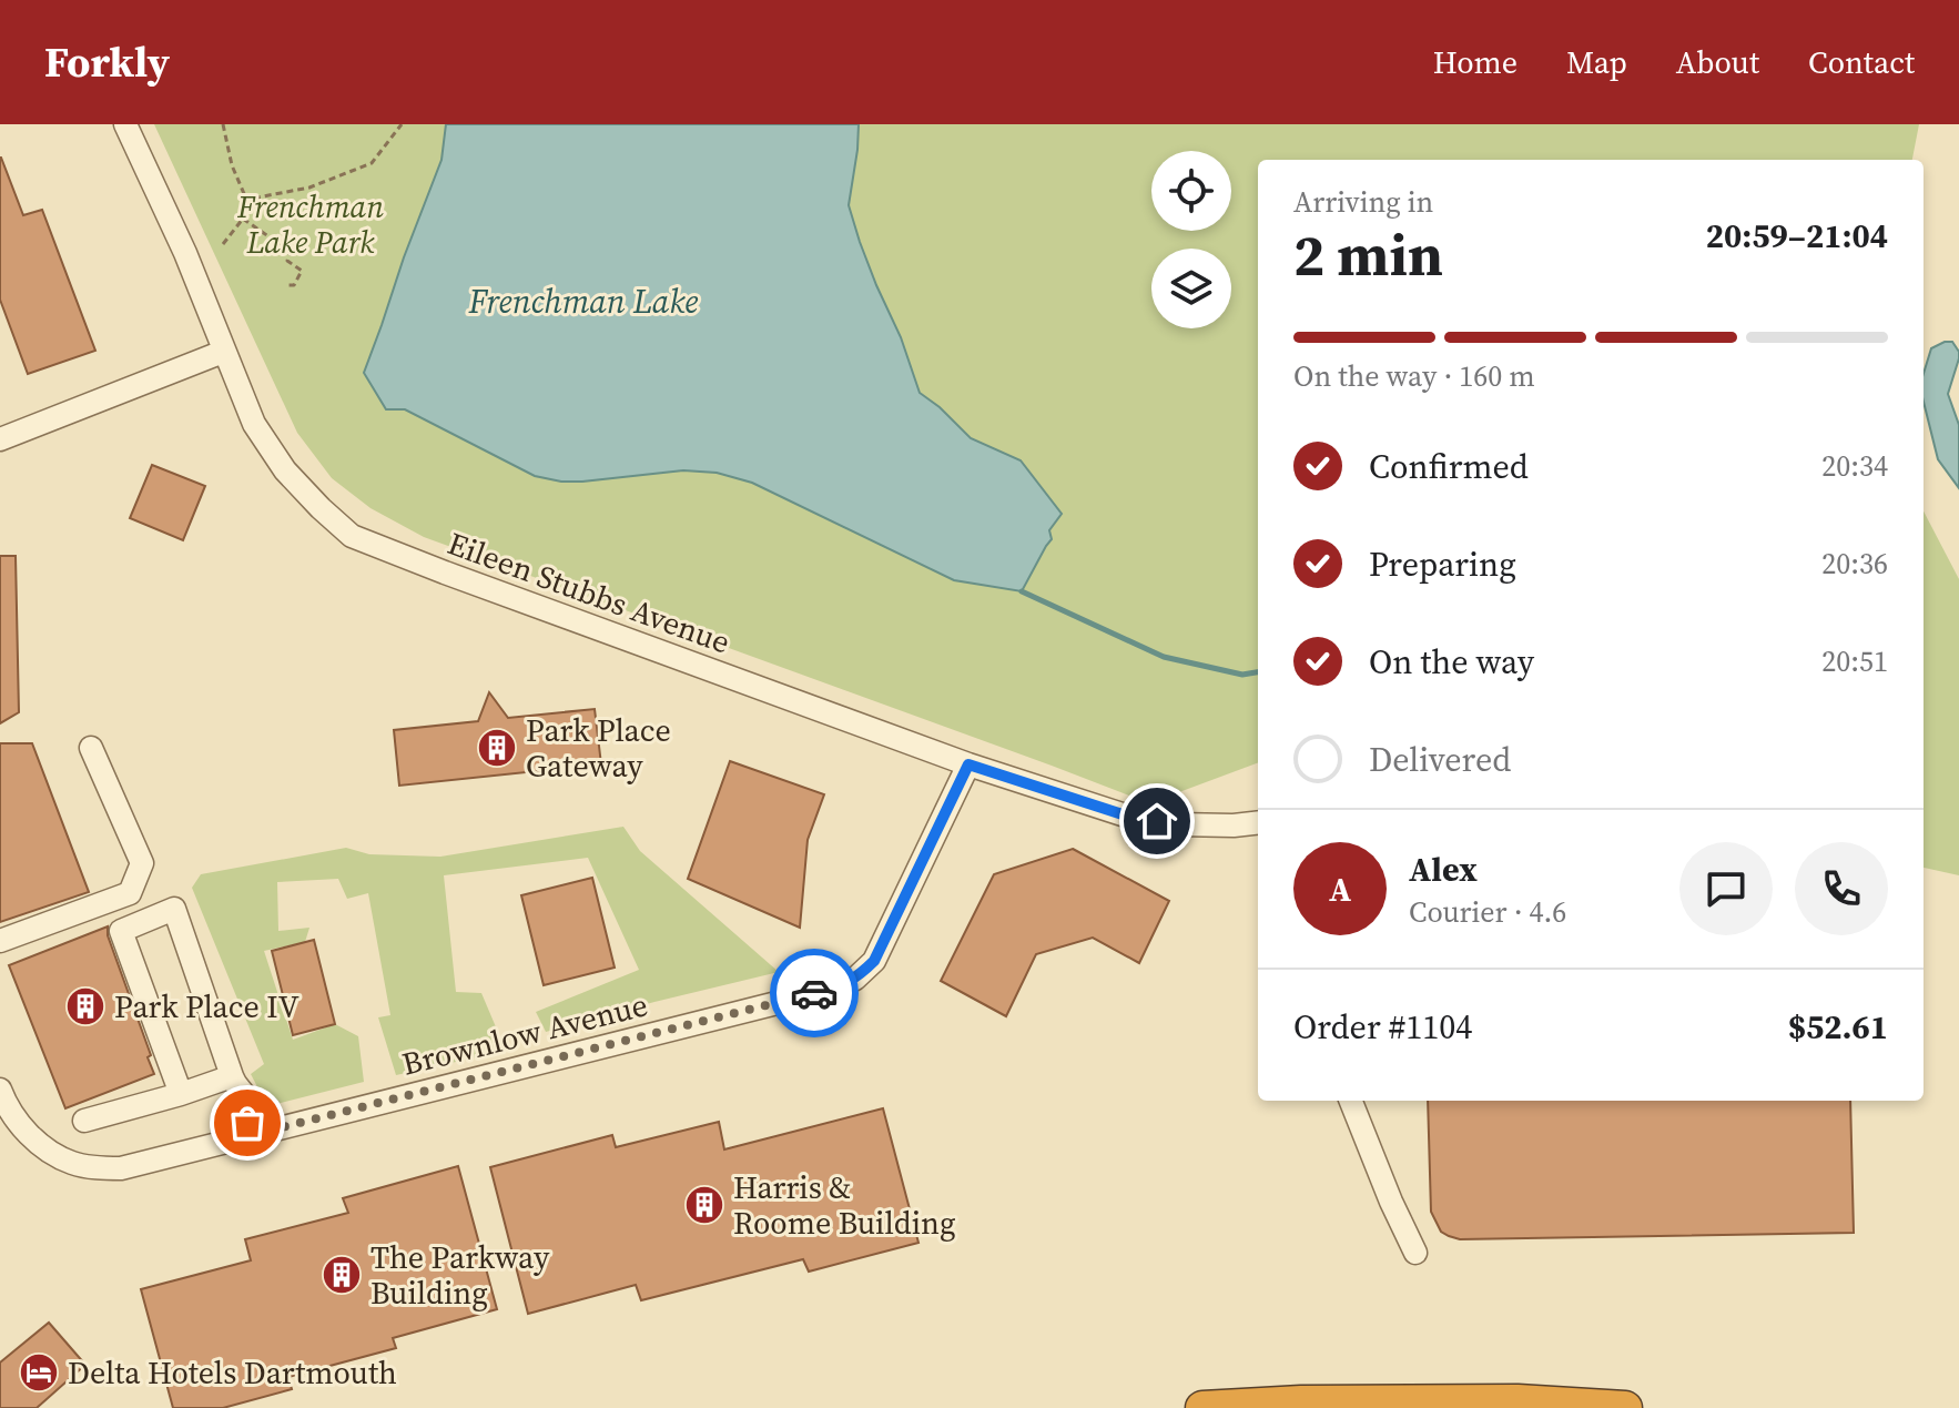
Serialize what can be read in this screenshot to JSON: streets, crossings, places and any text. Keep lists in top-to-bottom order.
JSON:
{
  "streets": {
    "street": ["Eileen Stubbs Avenue", "Brownlow Avenue"]
  },
  "crossings": [
    ["Eileen Stubbs Avenue", "Brownlow Avenue"]
  ],
  "water": ["Frenchman Lake"],
  "parks": ["Frenchman Lake Park"],
  "places": {
    "building": [
      "Park Place Gateway",
      "Park Place IV",
      "Harris & Roome Building",
      "The Parkway Building"
    ],
    "hotel": ["Delta Hotels Dartmouth"]
  },
  "page": {
    "header": "Forkly",
    "nav": [
      "Home",
      "Map",
      "About",
      "Contact"
    ],
    "heading": ["2 min", "Arriving in", "20:59–21:04"],
    "panel": [
      "Alex",
      "Courier · 4.6",
      "Order #1104",
      "$52.61"
    ],
    "bar": "On the way · 160 m",
    "list": [
      ["Confirmed", "20:34"],
      ["Preparing", "20:36"],
      ["On the way", "20:51"],
      "Delivered"
    ],
    "round": "A"
  }
}
